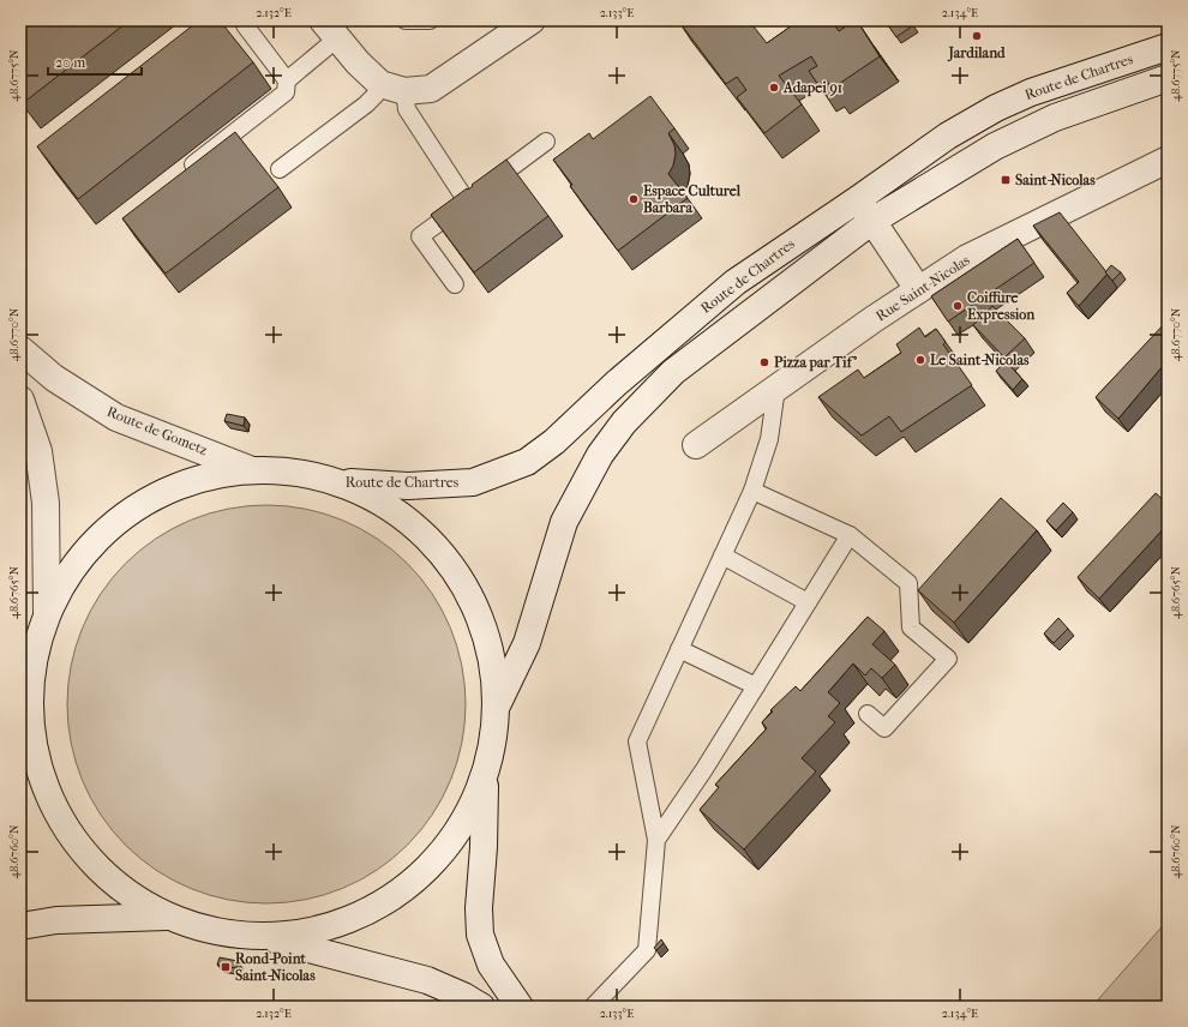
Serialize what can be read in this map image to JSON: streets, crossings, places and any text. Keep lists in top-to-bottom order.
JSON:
{
  "streets": {
    "main road": ["Route de Chartres", "Rue Saint-Nicolas", "Route de Gometz"]
  },
  "places": {
    "other": [
      "Jardiland",
      "Adapei 91",
      "Espace Culturel Barbara",
      "Coiffure Expression",
      "Le Saint-Nicolas",
      "Pizza par Tif'"
    ],
    "transit": ["Saint-Nicolas", "Rond-Point Saint-Nicolas"]
  },
  "scale_bar": "20 m",
  "coordinates": [
    "2.132°E",
    "2.133°E",
    "2.134°E",
    "48.6775°N",
    "48.6770°N",
    "48.6765°N",
    "48.6760°N"
  ]
}
